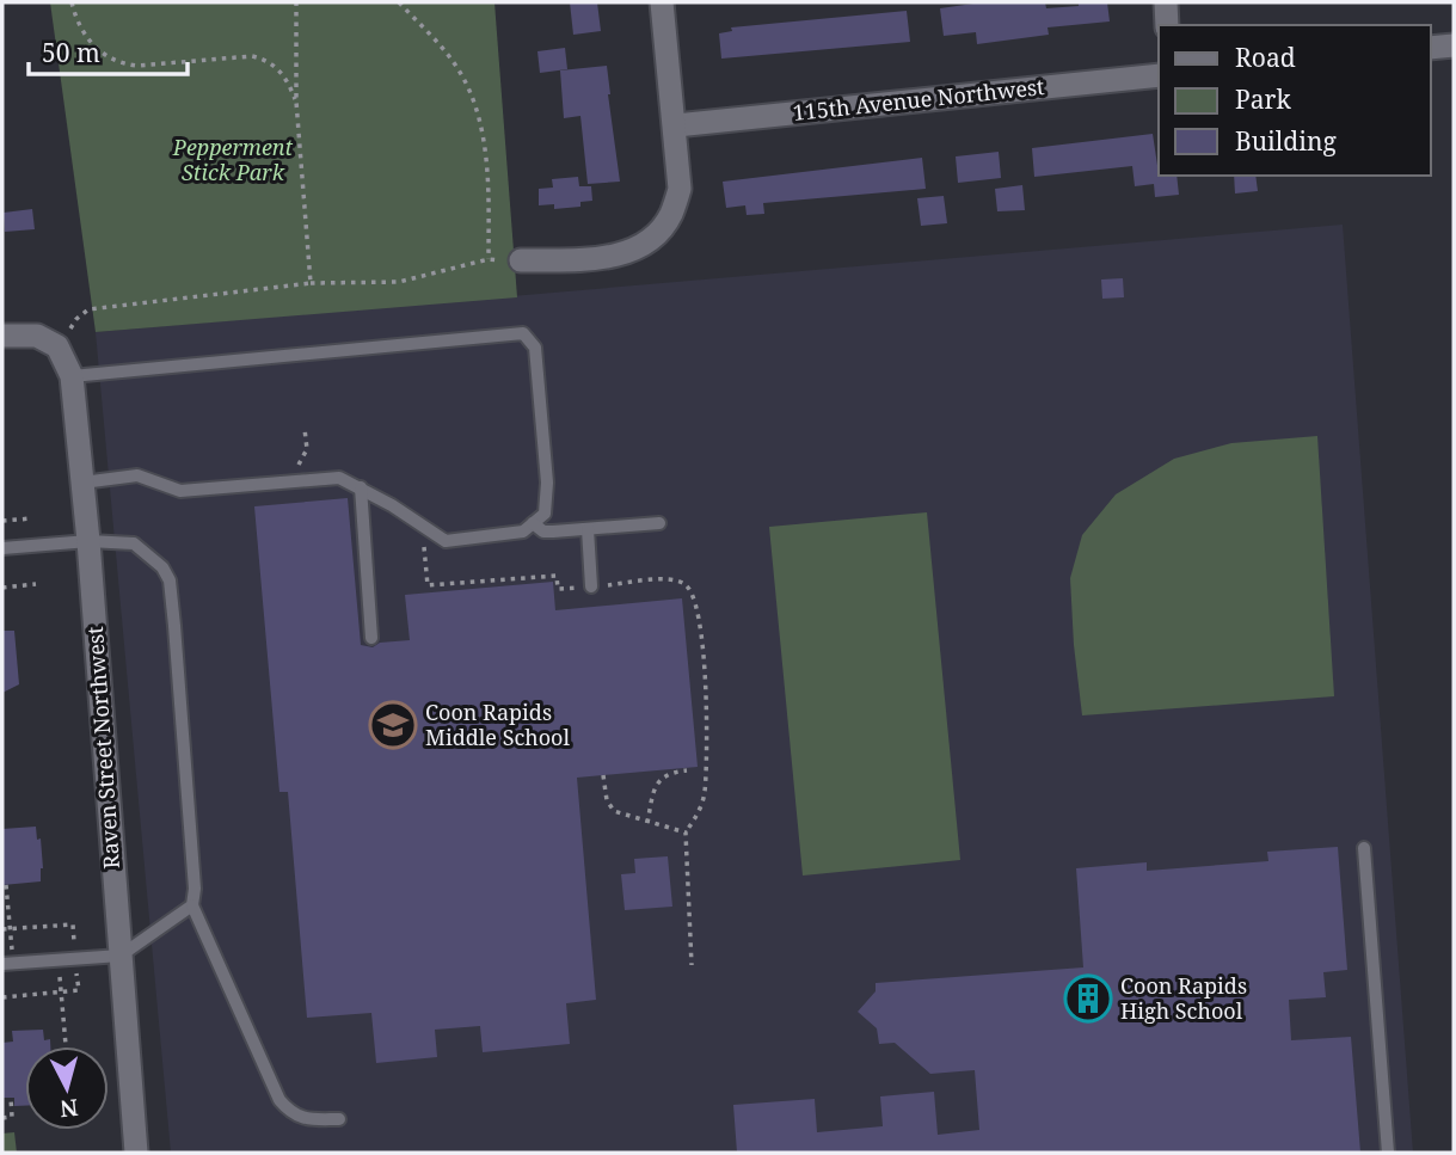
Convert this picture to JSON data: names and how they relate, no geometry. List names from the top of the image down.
{
  "streets": {
    "street": ["115th Avenue Northwest", "Raven Street Northwest"]
  },
  "parks": ["Pepperment Stick Park"],
  "places": {
    "school or university": ["Coon Rapids Middle School"],
    "building": ["Coon Rapids High School"]
  },
  "legend": ["Road", "Park", "Building"],
  "scale_bar": "50 m",
  "north": "bottom"
}
